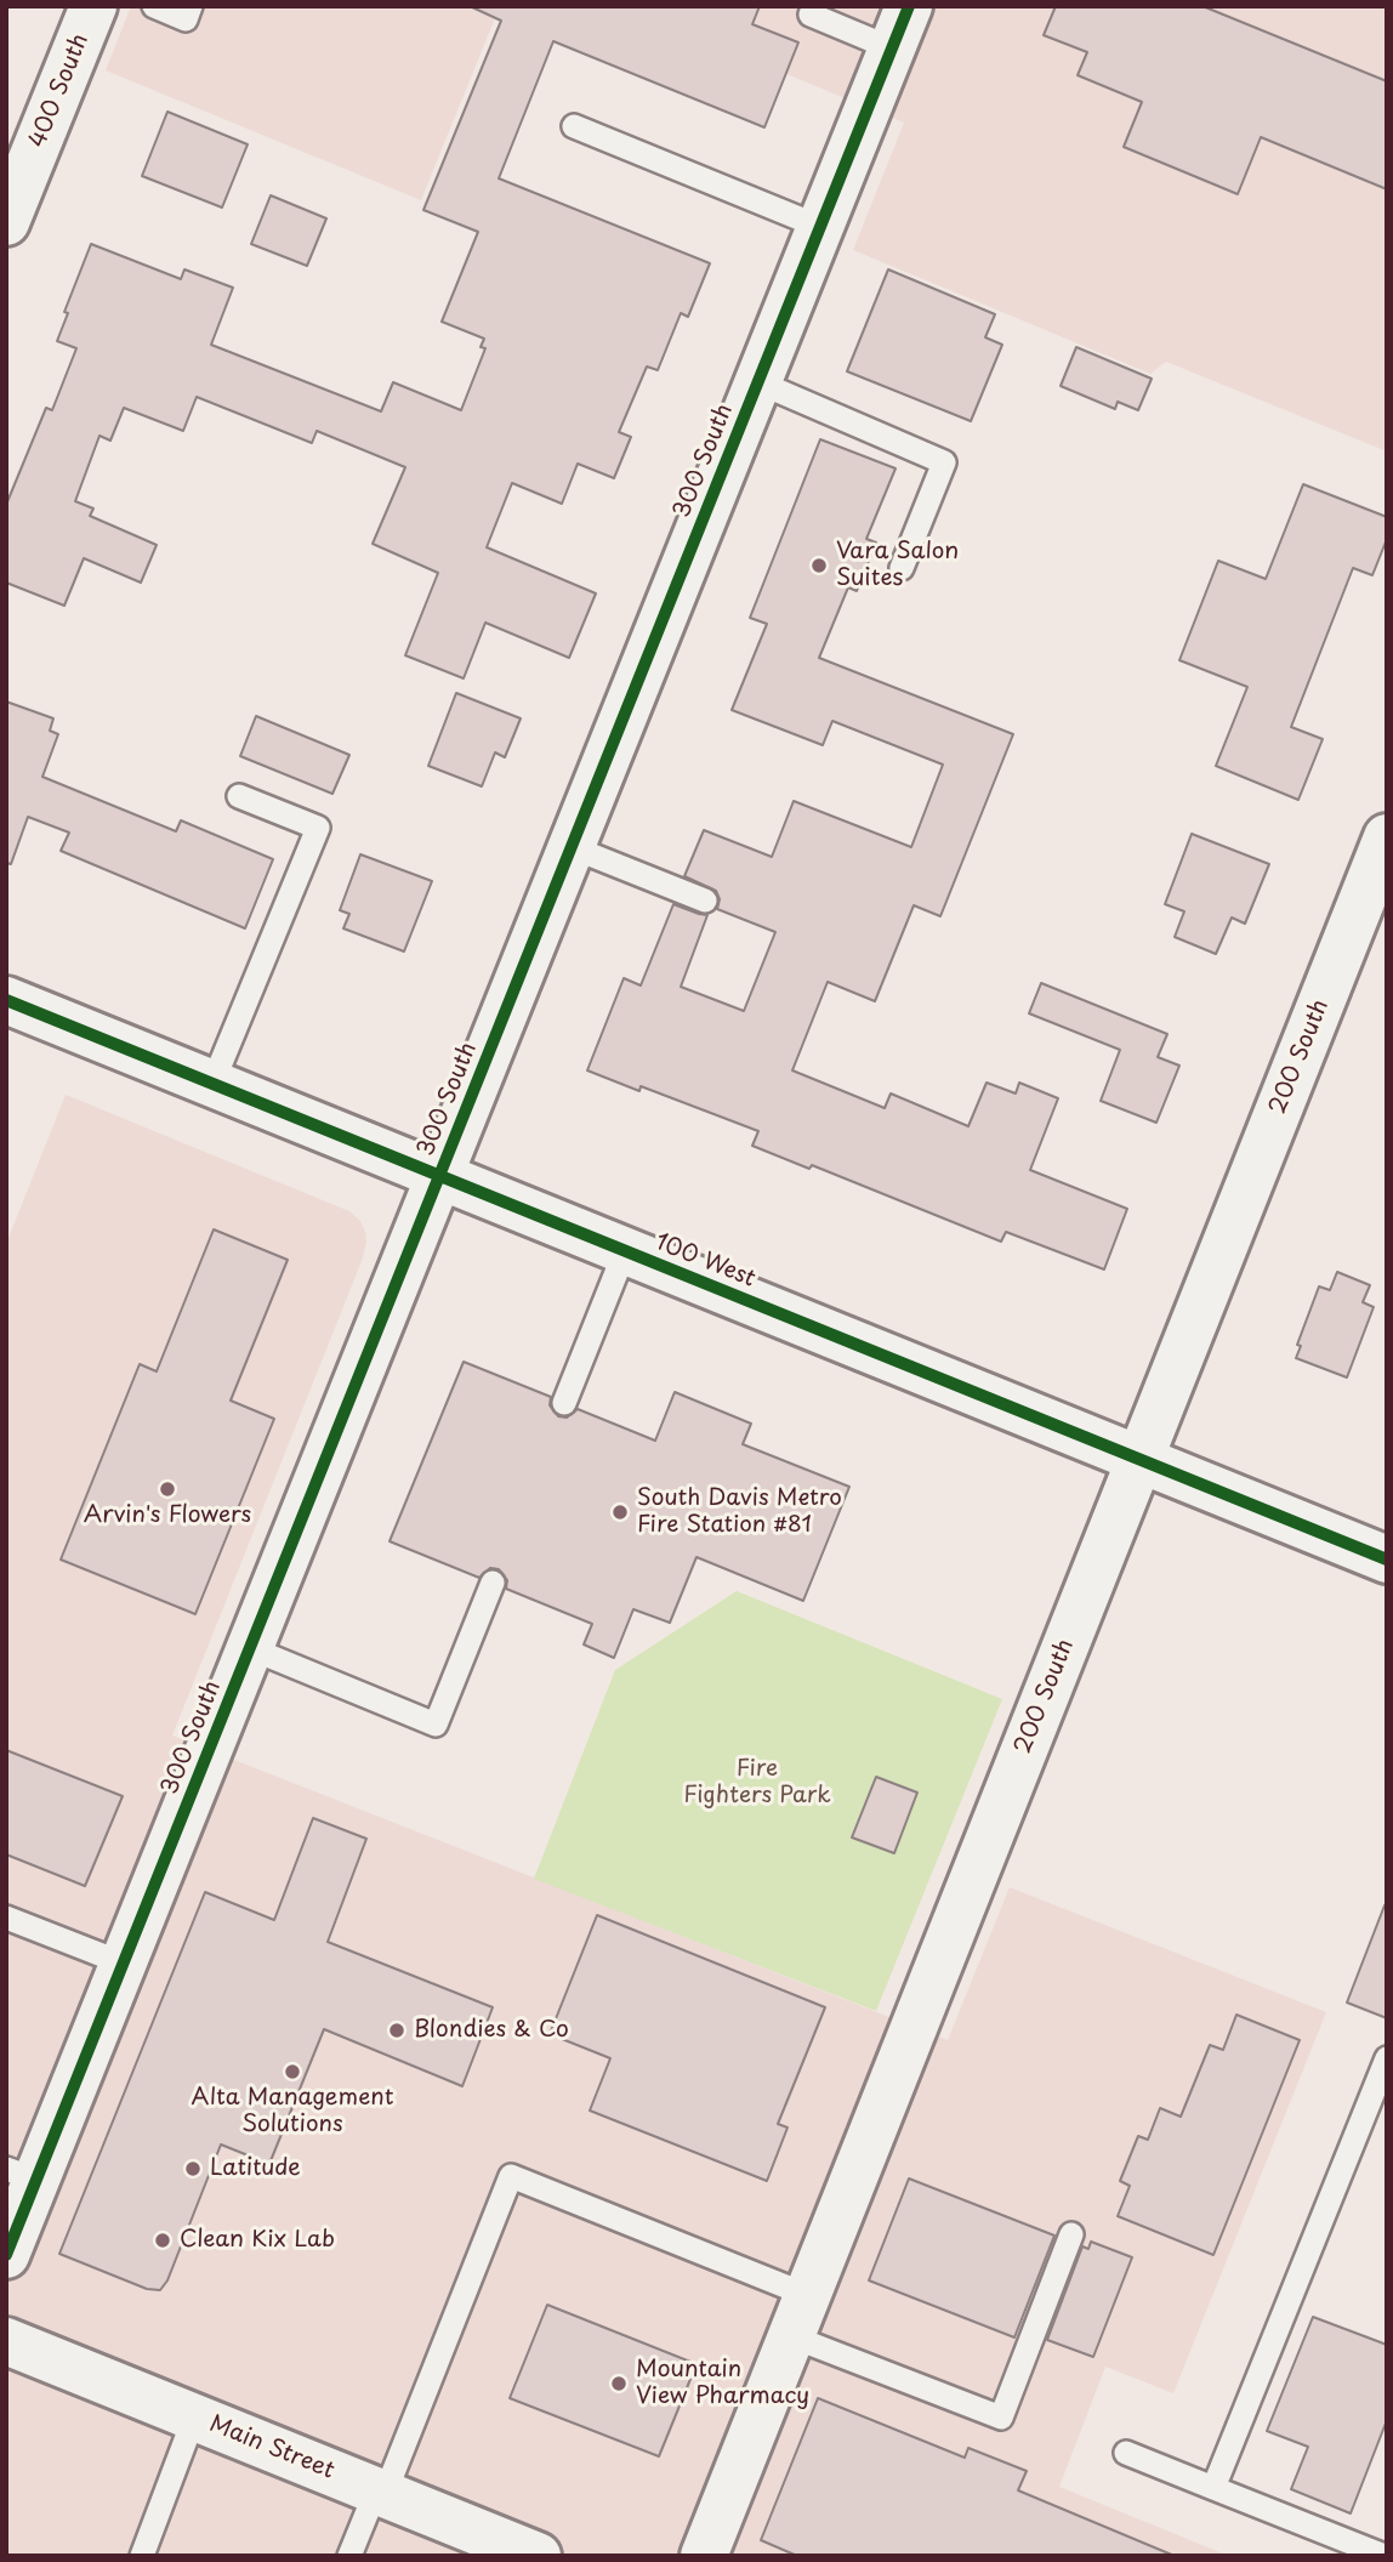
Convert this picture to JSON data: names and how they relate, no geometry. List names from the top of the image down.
{
  "streets": {
    "street": [
      "400 South",
      "300 South",
      "200 South",
      "100 West",
      "Main Street"
    ]
  },
  "crossings": [
    ["300 South", "100 West"],
    ["200 South", "100 West"]
  ],
  "parks": ["Fire Fighters Park"],
  "places": [
    "Vara Salon Suites",
    "Arvin's Flowers",
    "South Davis Metro Fire Station #81",
    "Blondies & Co",
    "Alta Management Solutions",
    "Latitude",
    "Clean Kix Lab",
    "Mountain View Pharmacy"
  ]
}
